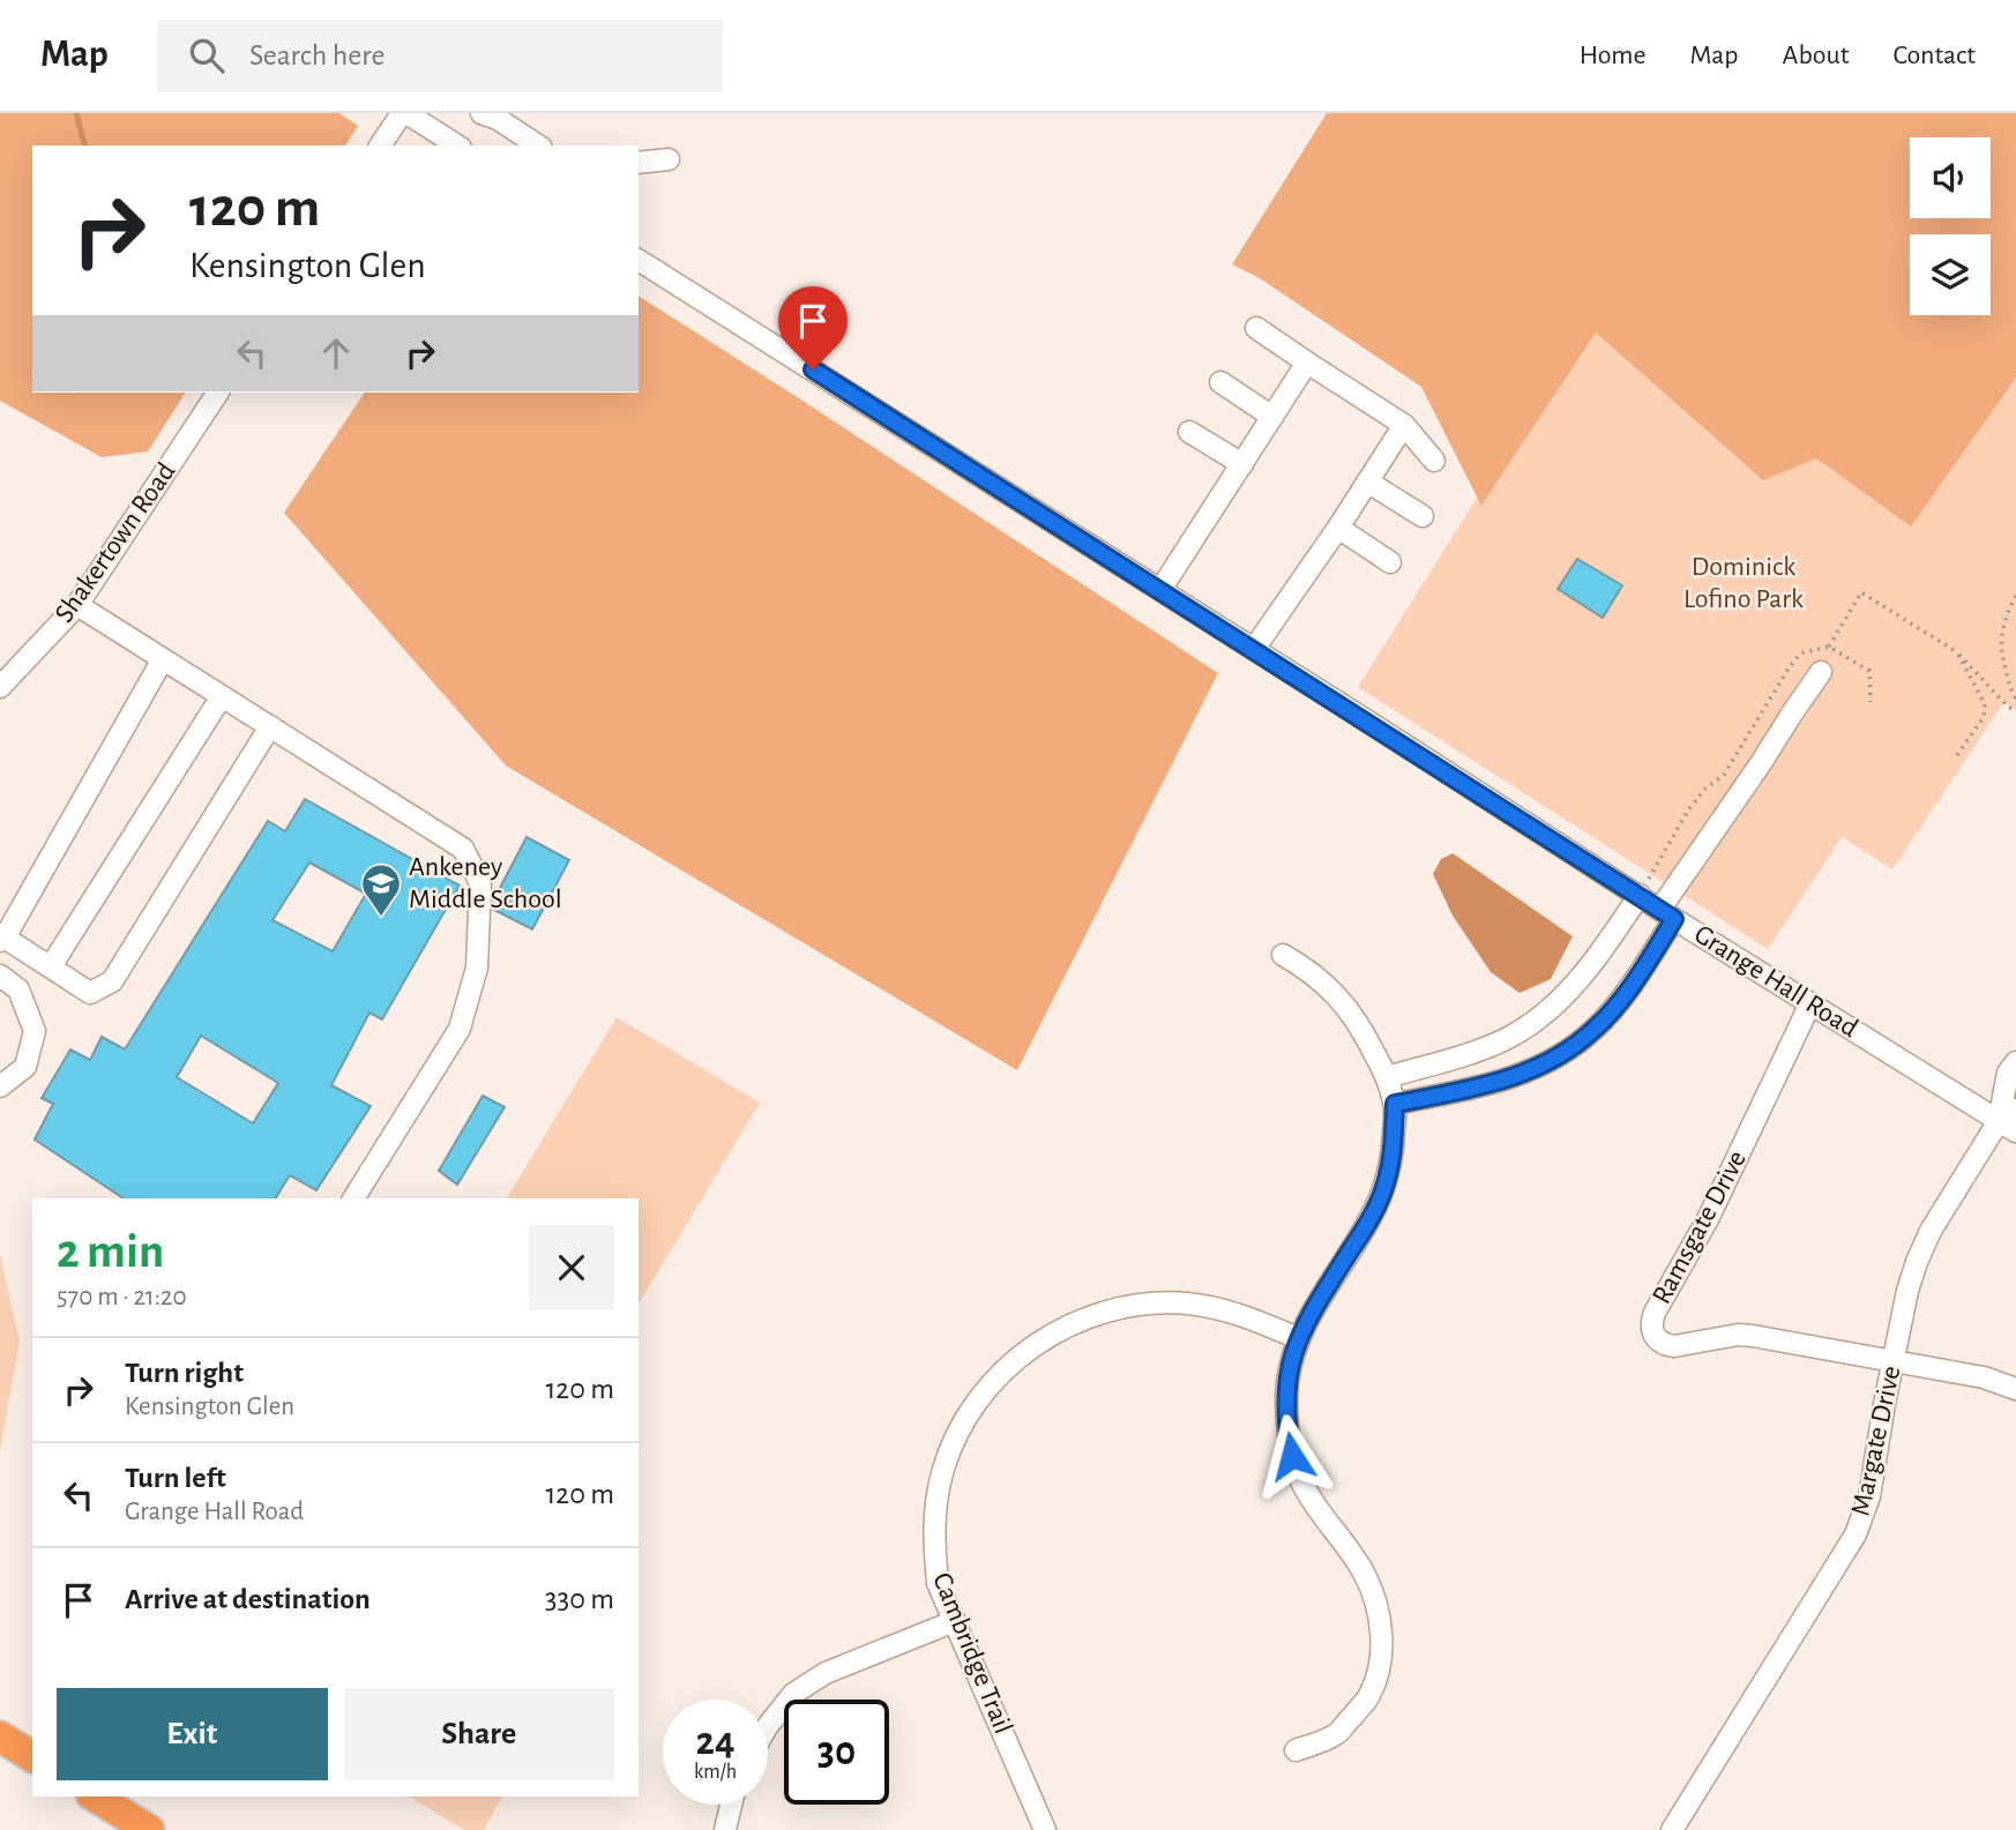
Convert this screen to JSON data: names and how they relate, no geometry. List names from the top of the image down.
{
  "streets": {
    "street": [
      "Shakertown Road",
      "Grange Hall Road",
      "Ramsgate Drive",
      "Margate Drive",
      "Cambridge Trail"
    ]
  },
  "crossings": [
    ["Grange Hall Road", "Ramsgate Drive"],
    ["Grange Hall Road", "Margate Drive"],
    ["Ramsgate Drive", "Margate Drive"]
  ],
  "parks": ["Dominick Lofino Park"],
  "places": {
    "school or university": ["Ankeney Middle School"]
  },
  "page": {
    "header": "Map",
    "search": "Search here",
    "nav": [
      "Home",
      "Map",
      "About",
      "Contact"
    ],
    "turn": ["120 m", "Kensington Glen"],
    "heading": ["2 min", "570 m · 21:20"],
    "list": [
      {
        "name": "Turn right",
        "note": "Kensington Glen",
        "value": "120 m"
      },
      {
        "name": "Turn left",
        "note": "Grange Hall Road",
        "value": "120 m"
      },
      {
        "name": "Arrive at destination",
        "value": "330 m"
      }
    ],
    "buttons": ["Exit", "Share"],
    "speed": "24 km/h",
    "limit": "30"
  }
}
